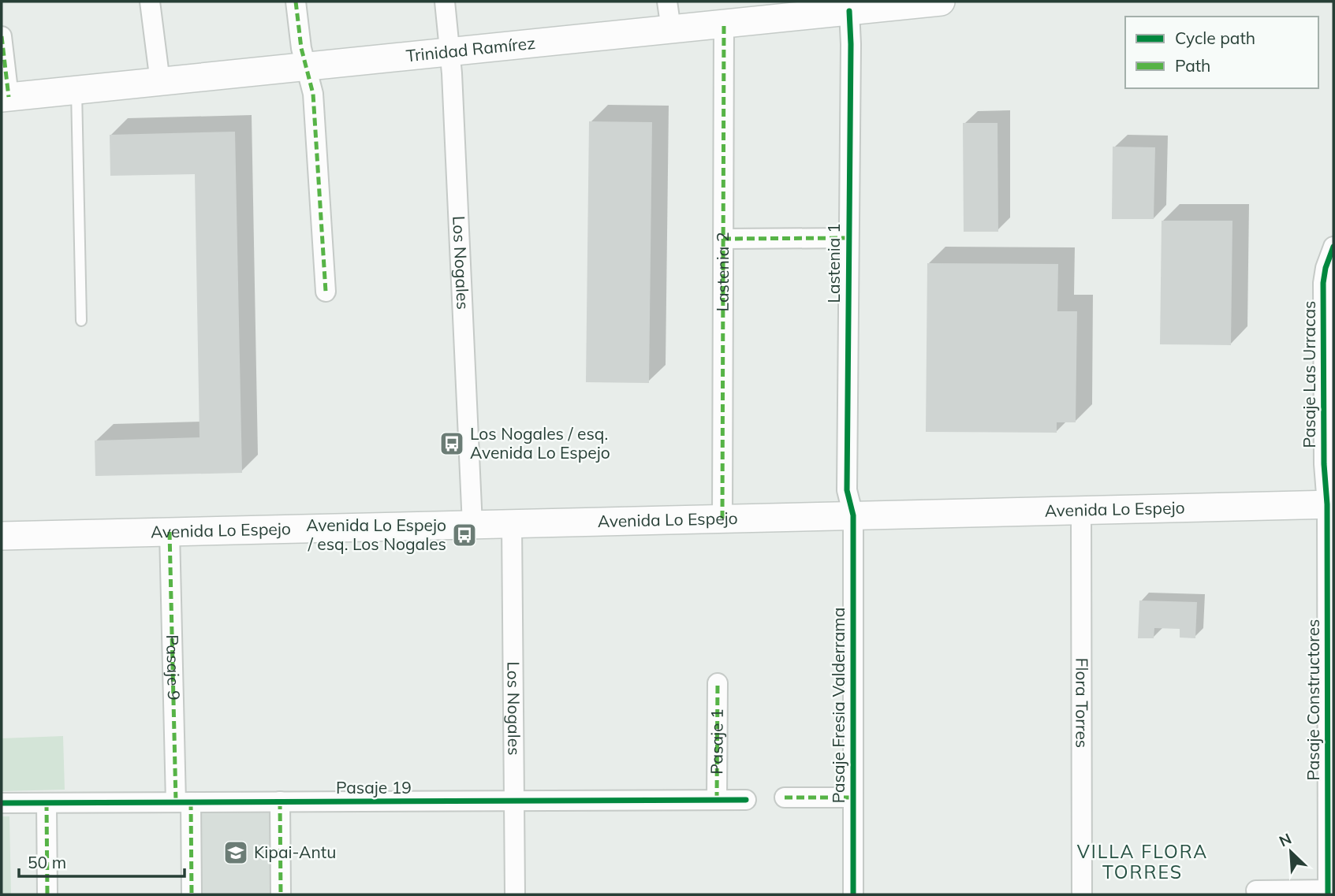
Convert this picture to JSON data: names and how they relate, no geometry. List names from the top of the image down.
{
  "streets": {
    "main road": ["Trinidad Ramírez", "Avenida Lo Espejo"],
    "street": [
      "Los Nogales",
      "Lastenia 1",
      "Lastenia 2",
      "Pasaje Las Urracas",
      "Pasaje 9",
      "Pasaje Constructores",
      "Flora Torres",
      "Pasaje Fresia Valderrama",
      "Pasaje 1",
      "Pasaje 19"
    ]
  },
  "crossings": [
    ["Trinidad Ramírez", "Los Nogales"],
    ["Trinidad Ramírez", "Lastenia 1"],
    ["Trinidad Ramírez", "Lastenia 2"],
    ["Los Nogales", "Avenida Lo Espejo"],
    ["Los Nogales", "Pasaje 19"],
    ["Lastenia 1", "Avenida Lo Espejo"],
    ["Lastenia 1", "Pasaje Fresia Valderrama"],
    ["Lastenia 2", "Avenida Lo Espejo"],
    ["Pasaje Las Urracas", "Avenida Lo Espejo"],
    ["Pasaje Las Urracas", "Pasaje Constructores"],
    ["Avenida Lo Espejo", "Pasaje 9"],
    ["Avenida Lo Espejo", "Pasaje Constructores"],
    ["Avenida Lo Espejo", "Flora Torres"],
    ["Avenida Lo Espejo", "Pasaje Fresia Valderrama"],
    ["Pasaje 9", "Pasaje 19"],
    ["Pasaje 1", "Pasaje 19"]
  ],
  "districts": ["VILLA FLORA TORRES"],
  "places": {
    "bus stop": ["Los Nogales / esq. Avenida Lo Espejo", "Avenida Lo Espejo / esq. Los Nogales"],
    "school or university": ["Kipai-Antu"]
  },
  "legend": ["Cycle path", "Path"],
  "scale_bar": "50 m",
  "north": "top left"
}
